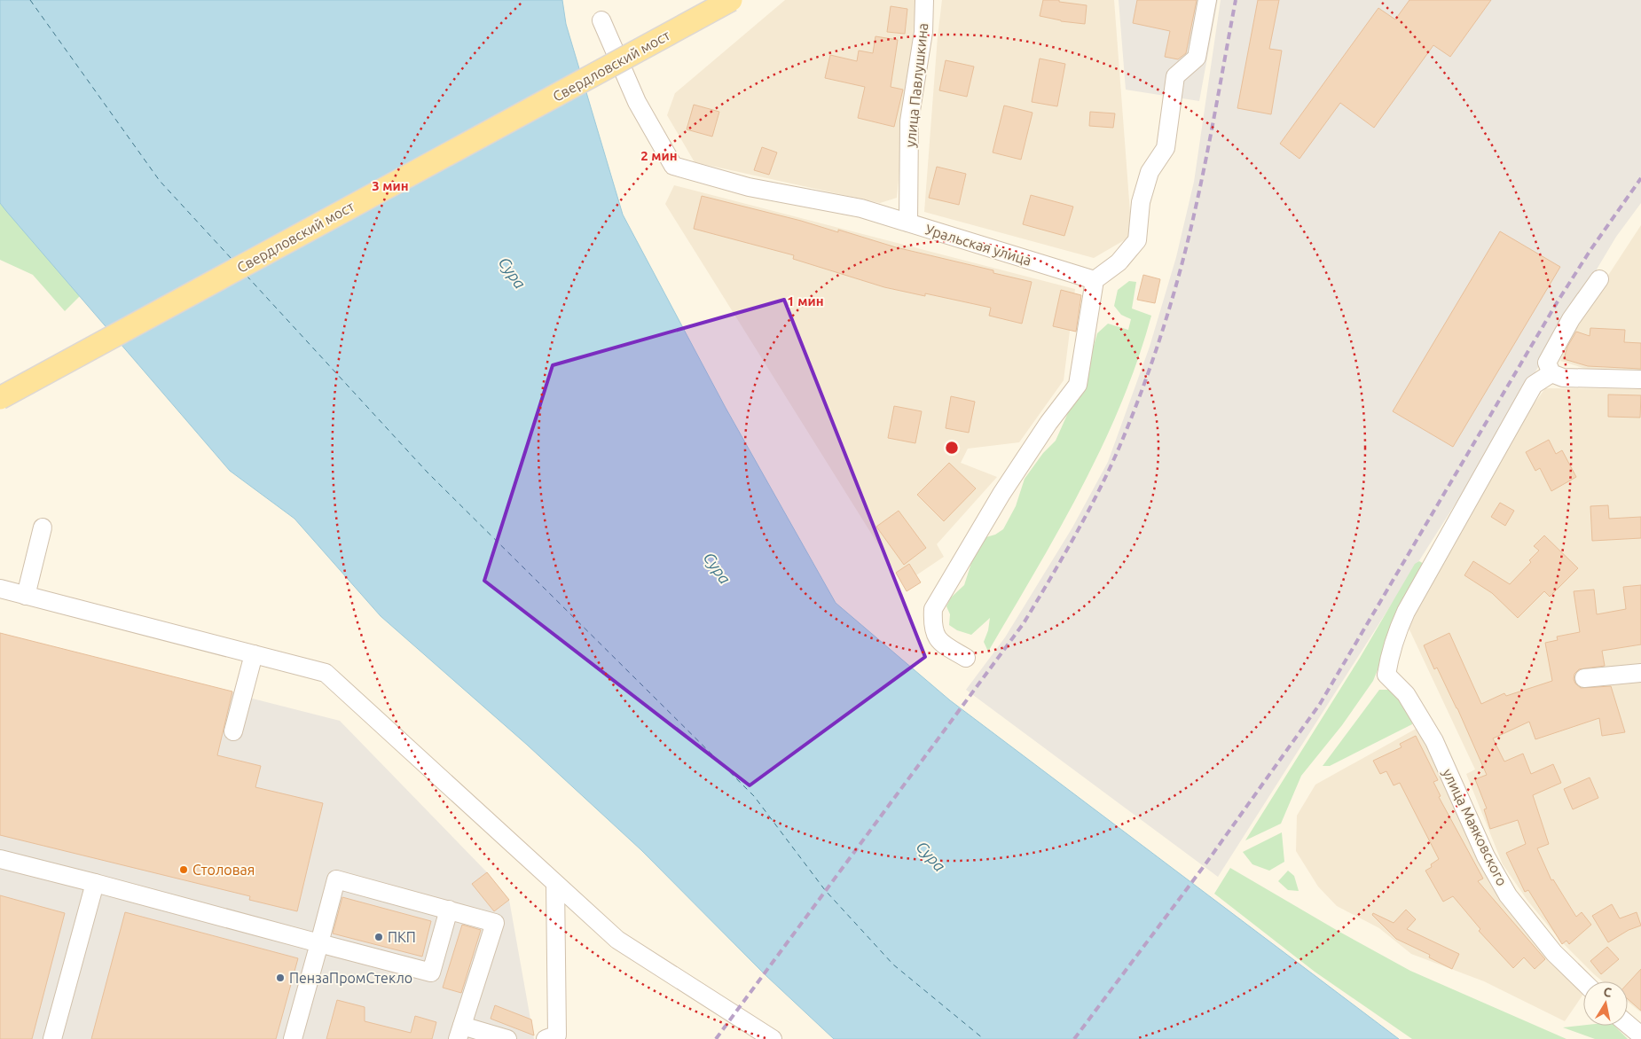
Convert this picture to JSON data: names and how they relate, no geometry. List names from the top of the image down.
{
  "streets": {
    "main road": ["Свердловский мост"],
    "street": ["улица Павлушкина", "Уральская улица", "улица Маяковского"]
  },
  "crossings": [
    ["улица Павлушкина", "Уральская улица"]
  ],
  "water": ["Сура"],
  "places": ["Столовая", "ПКП", "ПензаПромСтекло"],
  "north": "top",
  "rings": ["2 мин", "3 мин", "1 мин"]
}
